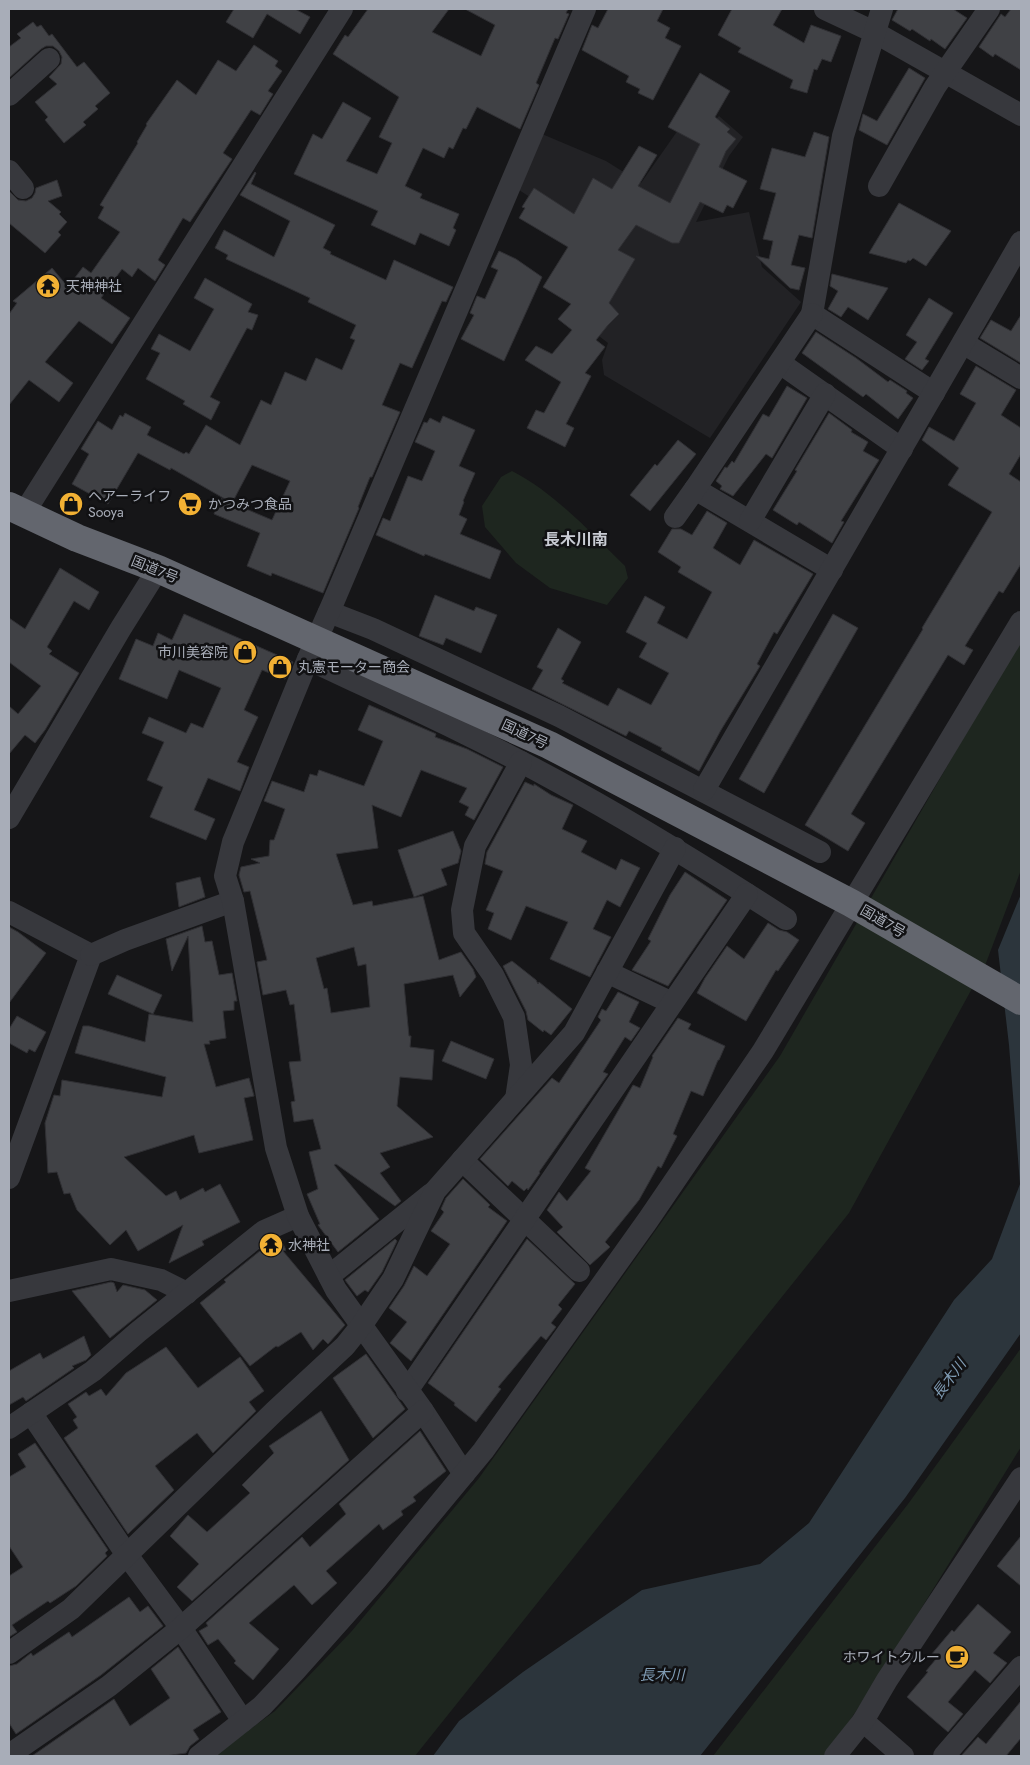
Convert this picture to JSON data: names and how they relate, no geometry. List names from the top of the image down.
{
  "streets": {
    "highway": ["国道7号"]
  },
  "districts": ["長木川南"],
  "water": ["長木川"],
  "places": {
    "temple": ["天神神社", "水神社"],
    "shop": ["ヘアーライフ Sooya", "市川美容院", "丸憲モーター商会"],
    "supermarket": ["かつみつ食品"],
    "cafe": ["ホワイトクルー"]
  }
}
